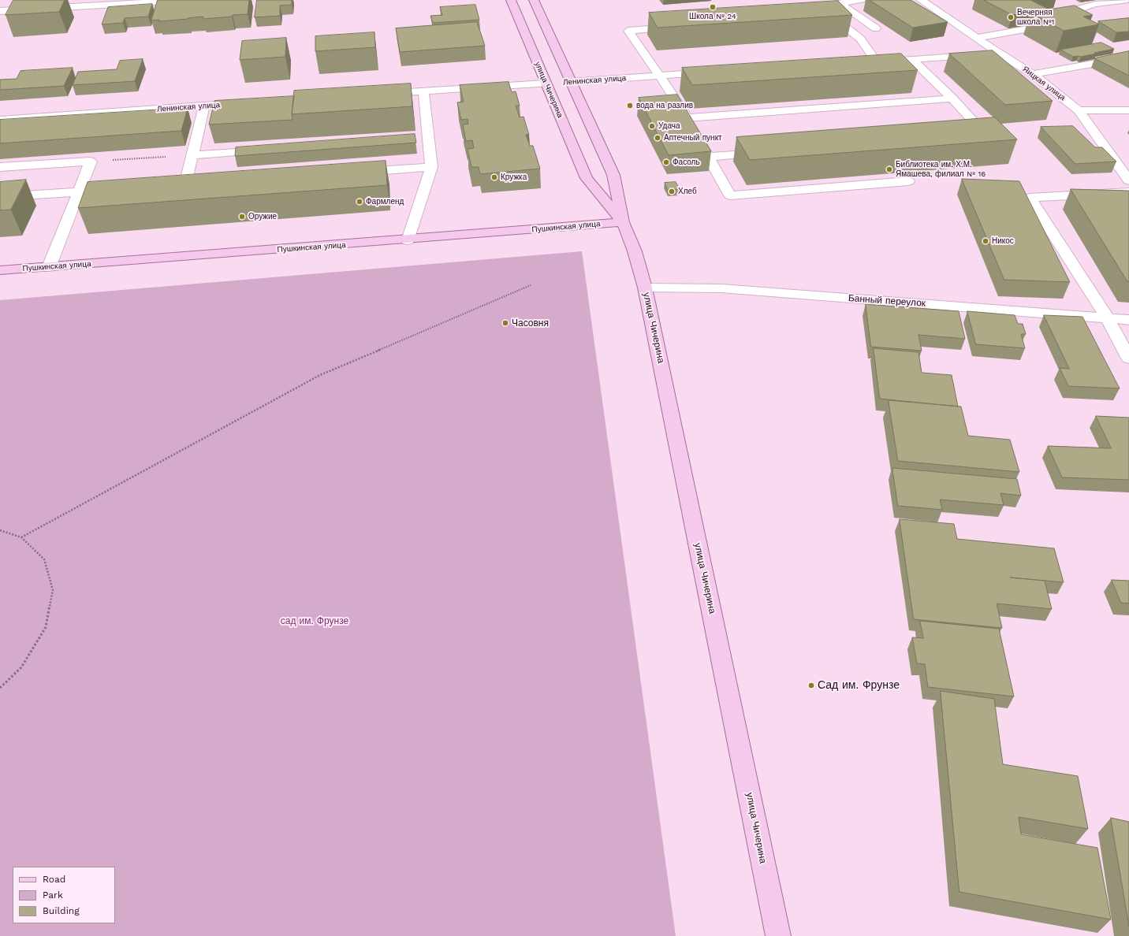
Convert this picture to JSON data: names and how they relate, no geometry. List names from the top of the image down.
{
  "streets": {
    "main road": ["Ленинская улица", "улица Чичерина", "Пушкинская улица"],
    "street": ["Яицкая улица", "Банный переулок"]
  },
  "crossings": [
    ["Ленинская улица", "улица Чичерина"],
    ["улица Чичерина", "Пушкинская улица"],
    ["улица Чичерина", "Банный переулок"]
  ],
  "parks": ["сад им. Фрунзе"],
  "places": [
    "Школа № 24",
    "Вечерняя школа №1",
    "вода на разлив",
    "Удача",
    "Аптечный пункт",
    "Фасоль",
    "Библиотека им. Х.М. Ямашева, филиал № 16",
    "Кружка",
    "Хлеб",
    "Фармленд",
    "Оружие",
    "Никос",
    "Часовня",
    "Сад им. Фрунзе"
  ],
  "legend": ["Road", "Park", "Building"]
}
